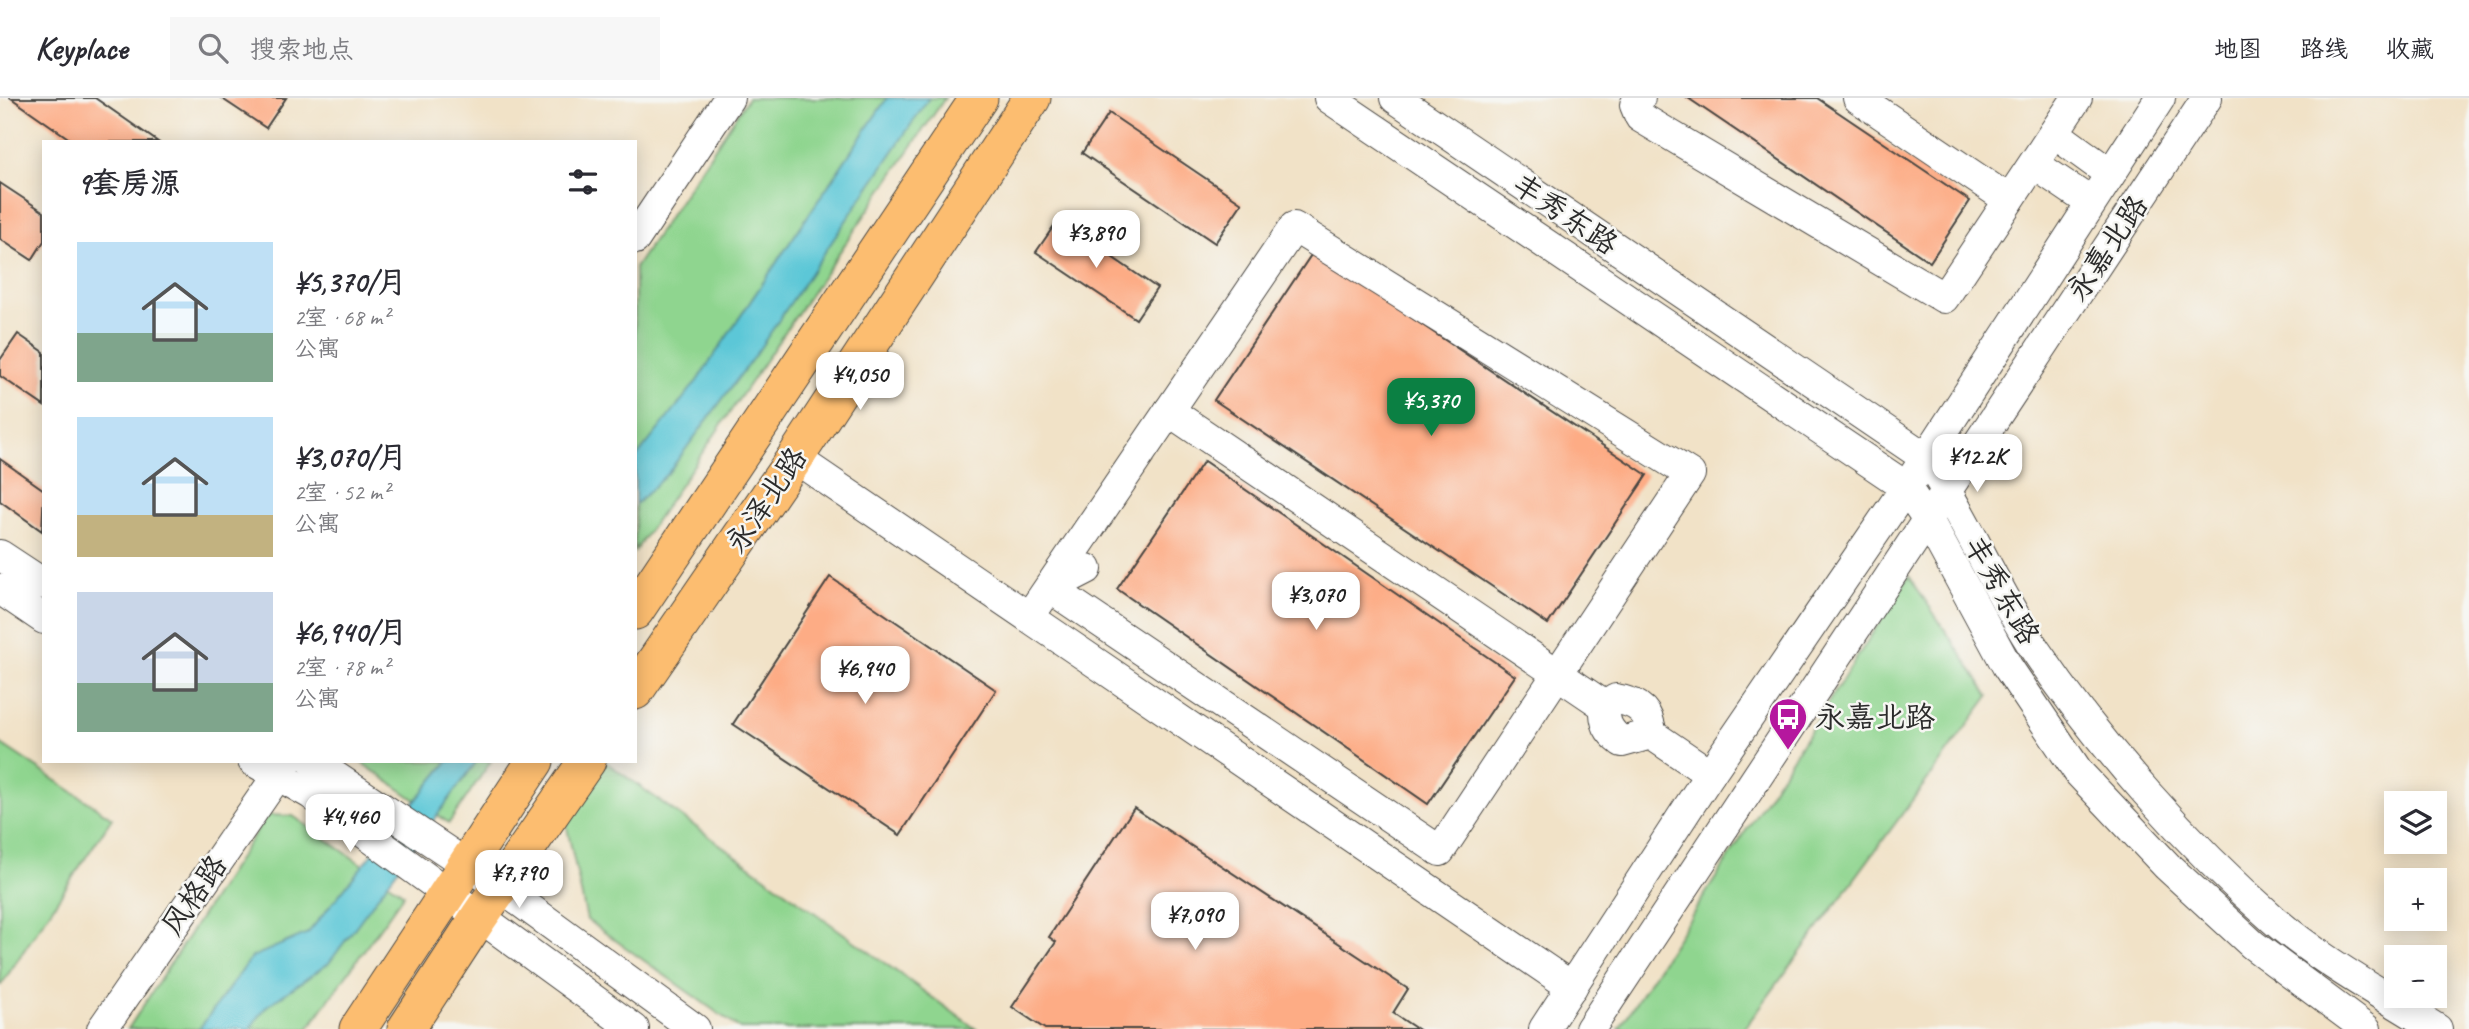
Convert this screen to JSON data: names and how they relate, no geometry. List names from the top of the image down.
{
  "streets": {
    "main road": ["永泽北路"],
    "street": ["丰秀东路", "永嘉北路", "风格路"]
  },
  "crossings": [
    ["丰秀东路", "永嘉北路"]
  ],
  "places": {
    "bus stop": ["永嘉北路"]
  },
  "page": {
    "header": "Keyplace",
    "search": "搜索地点",
    "nav": ["地图", "路线", "收藏"],
    "heading": "9套房源",
    "price": [
      "¥3,890",
      "¥4,050",
      "¥5,370",
      "¥12.2K",
      "¥3,070",
      "¥6,940",
      "¥4,460",
      "¥7,790",
      "¥7,090"
    ],
    "list": [
      {
        "name": "¥5,370/月",
        "note": "2室 · 68 m² · 公寓"
      },
      {
        "name": "¥3,070/月",
        "note": "2室 · 52 m² · 公寓"
      },
      {
        "name": "¥6,940/月",
        "note": "2室 · 78 m² · 公寓"
      }
    ],
    "map_buttons": ["+", "−"]
  }
}
